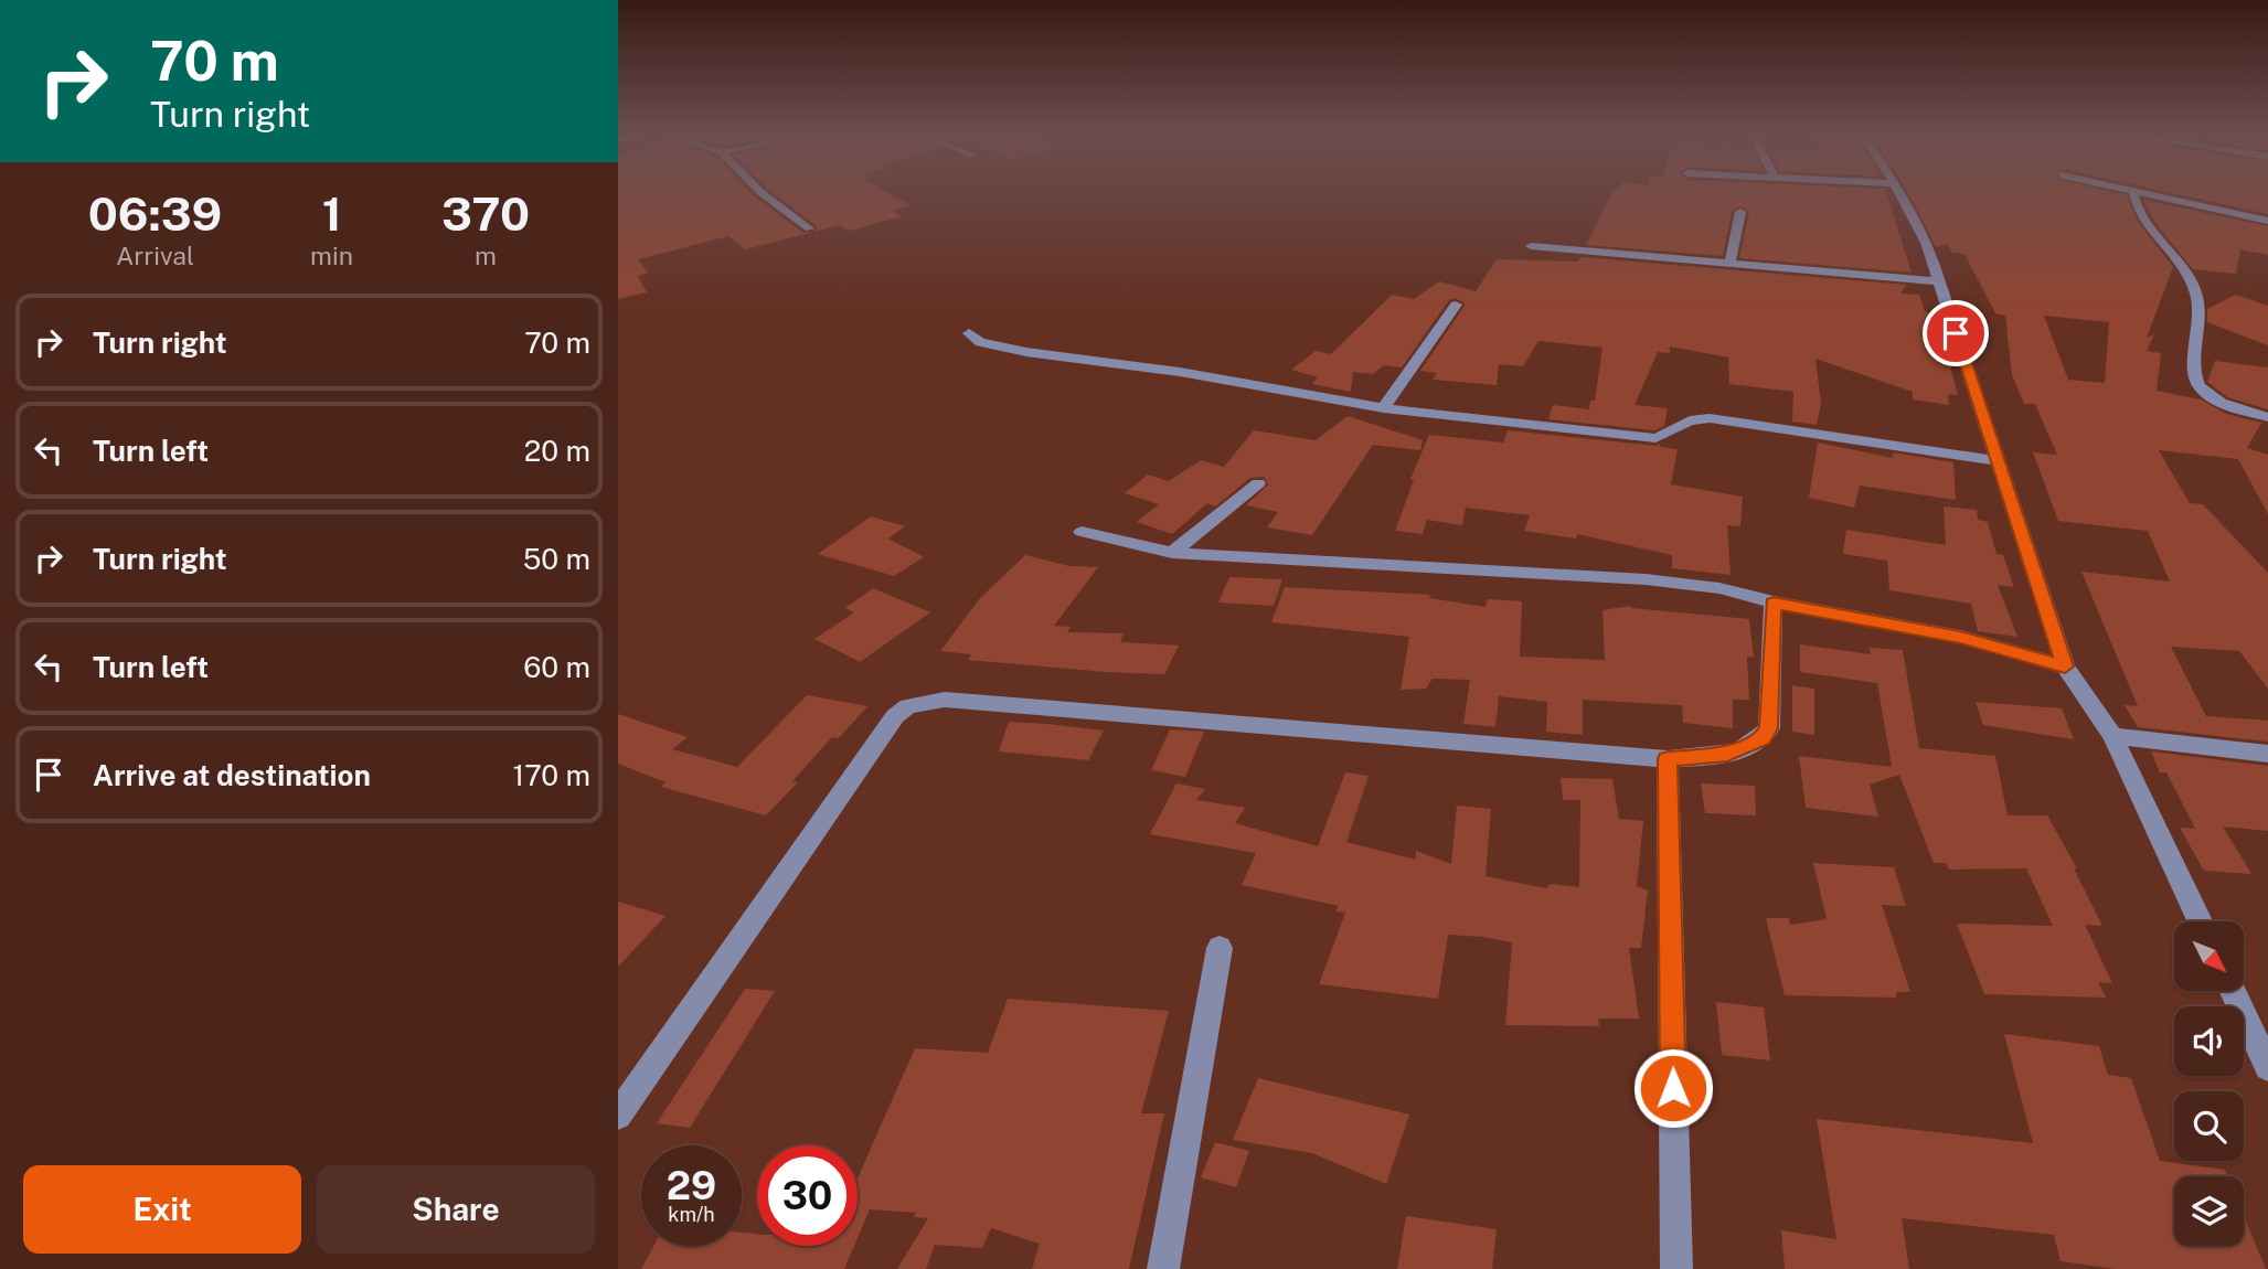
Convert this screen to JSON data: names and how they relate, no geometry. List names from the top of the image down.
{
  "north": "bottom right",
  "page": {
    "turn": ["70 m", "Turn right"],
    "eta": [
      "06:39",
      "Arrival",
      "1",
      "min",
      "370",
      "m"
    ],
    "list": [
      {
        "name": "Turn right",
        "value": "70 m"
      },
      {
        "name": "Turn left",
        "value": "20 m"
      },
      {
        "name": "Turn right",
        "value": "50 m"
      },
      {
        "name": "Turn left",
        "value": "60 m"
      },
      {
        "name": "Arrive at destination",
        "value": "170 m"
      }
    ],
    "speed": "29 km/h",
    "limit": "30",
    "buttons": ["Exit", "Share"]
  }
}
